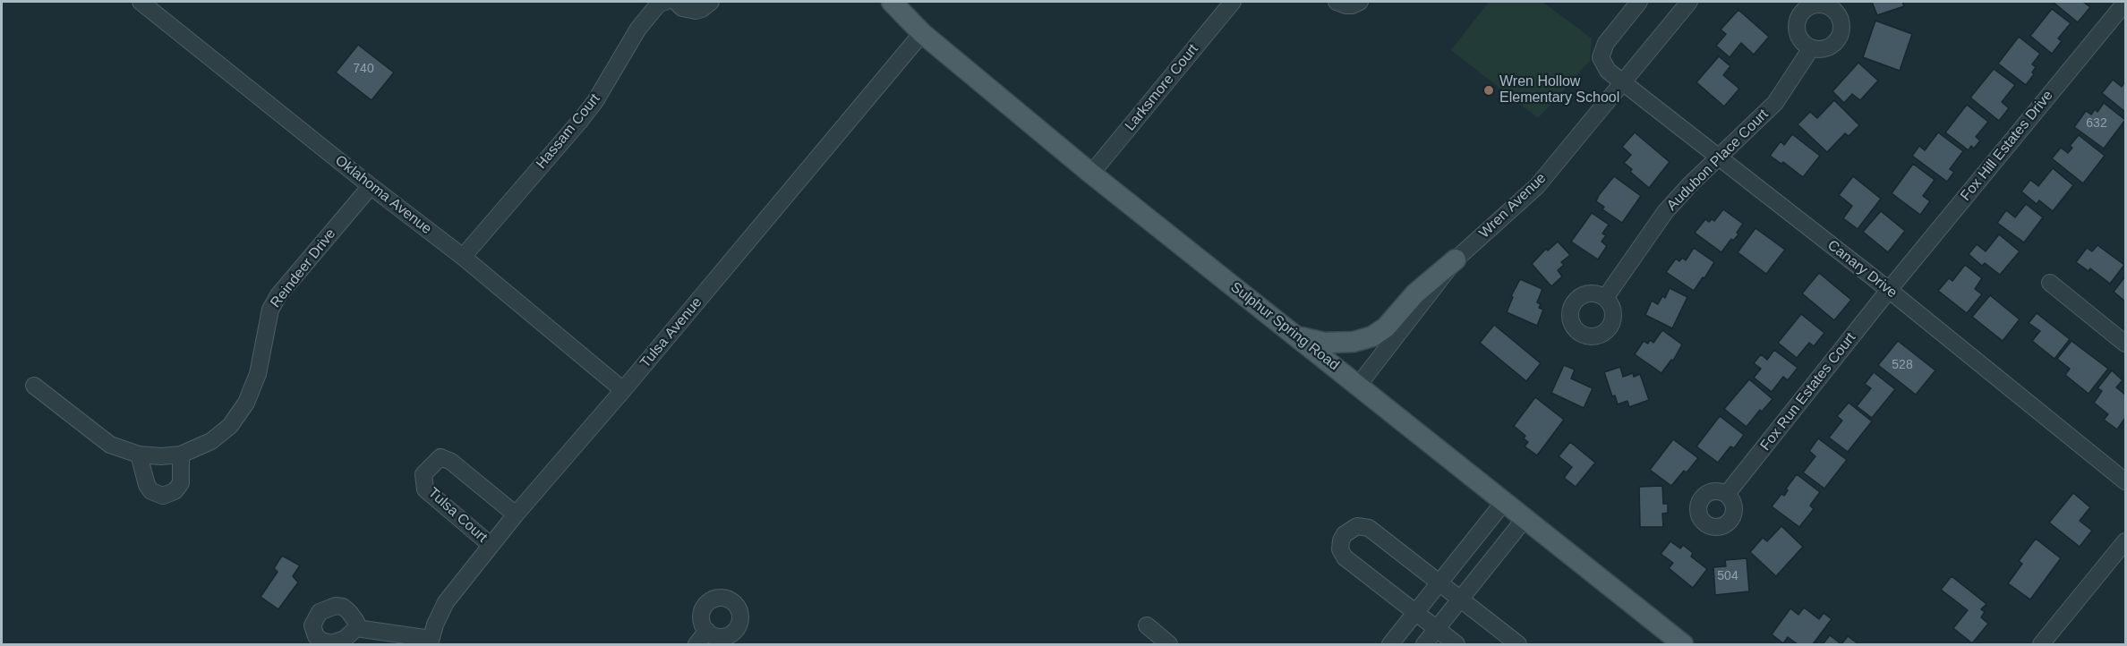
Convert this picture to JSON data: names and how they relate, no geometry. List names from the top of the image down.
{
  "streets": {
    "main road": ["Sulphur Spring Road"],
    "street": [
      "Larksmore Court",
      "Hassam Court",
      "Fox Hill Estates Drive",
      "Audubon Place Court",
      "Oklahoma Avenue",
      "Wren Avenue",
      "Reindeer Drive",
      "Canary Drive",
      "Tulsa Avenue",
      "Fox Run Estates Court",
      "Tulsa Court"
    ]
  },
  "crossings": [
    ["Larksmore Court", "Sulphur Spring Road"],
    ["Hassam Court", "Oklahoma Avenue"],
    ["Fox Hill Estates Drive", "Canary Drive"],
    ["Fox Hill Estates Drive", "Fox Run Estates Court"],
    ["Audubon Place Court", "Canary Drive"],
    ["Oklahoma Avenue", "Reindeer Drive"],
    ["Oklahoma Avenue", "Tulsa Avenue"],
    ["Wren Avenue", "Canary Drive"],
    ["Wren Avenue", "Sulphur Spring Road"],
    ["Canary Drive", "Fox Run Estates Court"],
    ["Sulphur Spring Road", "Tulsa Avenue"],
    ["Tulsa Avenue", "Tulsa Court"]
  ],
  "places": ["Wren Hollow Elementary School"],
  "house_numbers": [
    "740",
    "632",
    "528",
    "504"
  ]
}
